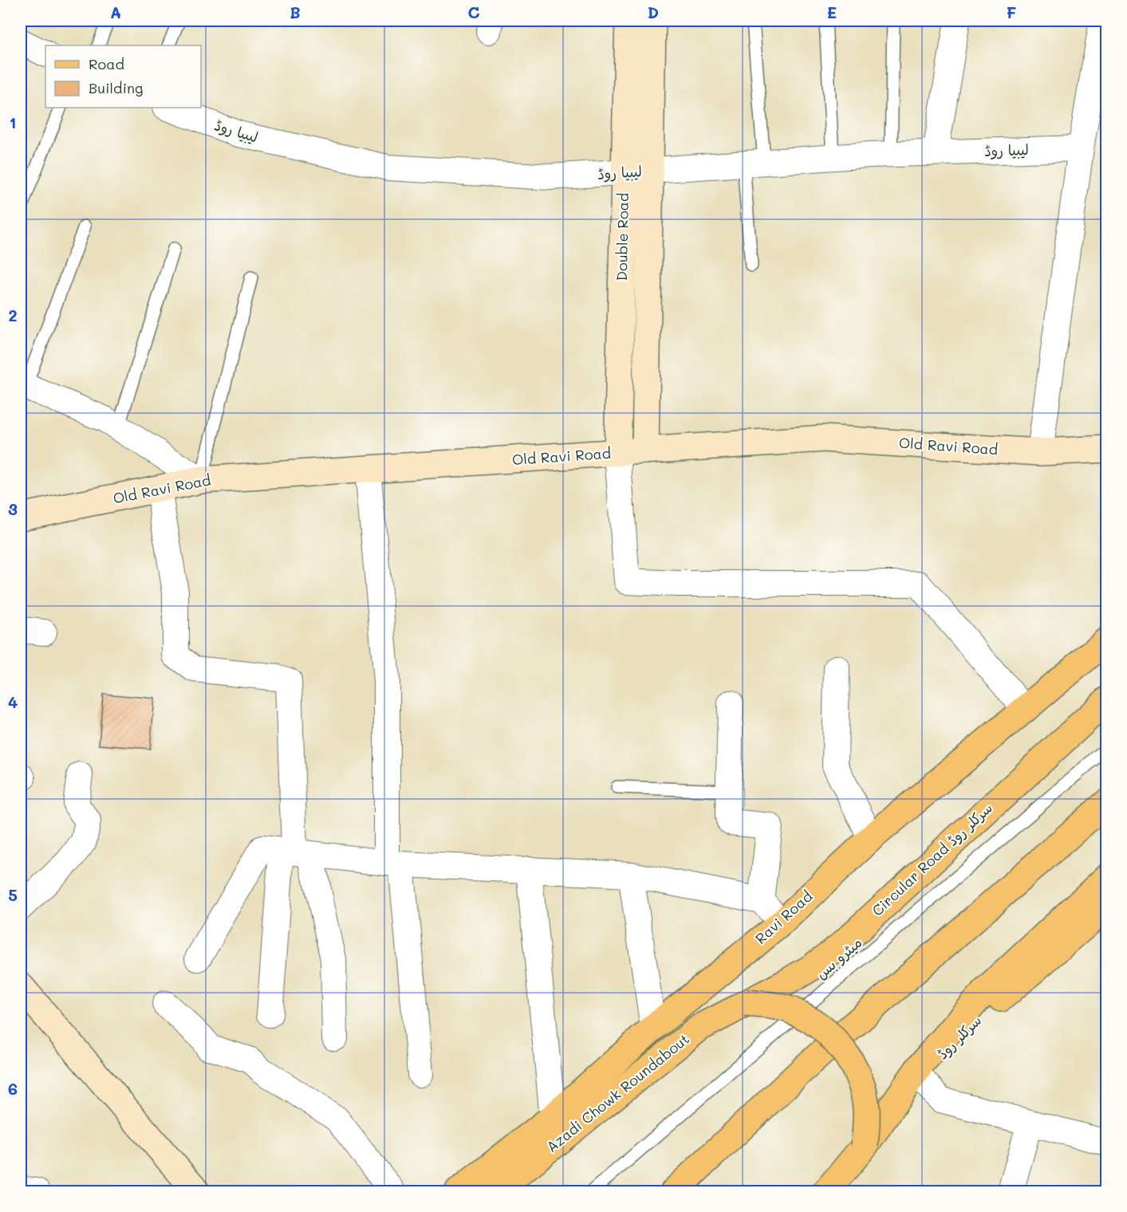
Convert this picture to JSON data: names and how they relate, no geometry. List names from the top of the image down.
{
  "streets": {
    "main road": [
      "Circular Road سرکلر روڈ",
      "Ravi Road",
      "سرکلر روڈ",
      "Azadi Chowk Roundabout"
    ],
    "street": ["لیبیا روڈ", "Double Road", "Old Ravi Road"],
    "lane": ["میٹرو بس"]
  },
  "crossings": [
    ["لیبیا روڈ", "Double Road"],
    ["Double Road", "Old Ravi Road"],
    ["Circular Road سرکلر روڈ", "Azadi Chowk Roundabout"]
  ],
  "legend": ["Road", "Building"],
  "grid": {
    "columns": [
      "A",
      "B",
      "C",
      "D",
      "E",
      "F"
    ],
    "rows": [
      "1",
      "2",
      "3",
      "4",
      "5",
      "6"
    ]
  }
}
